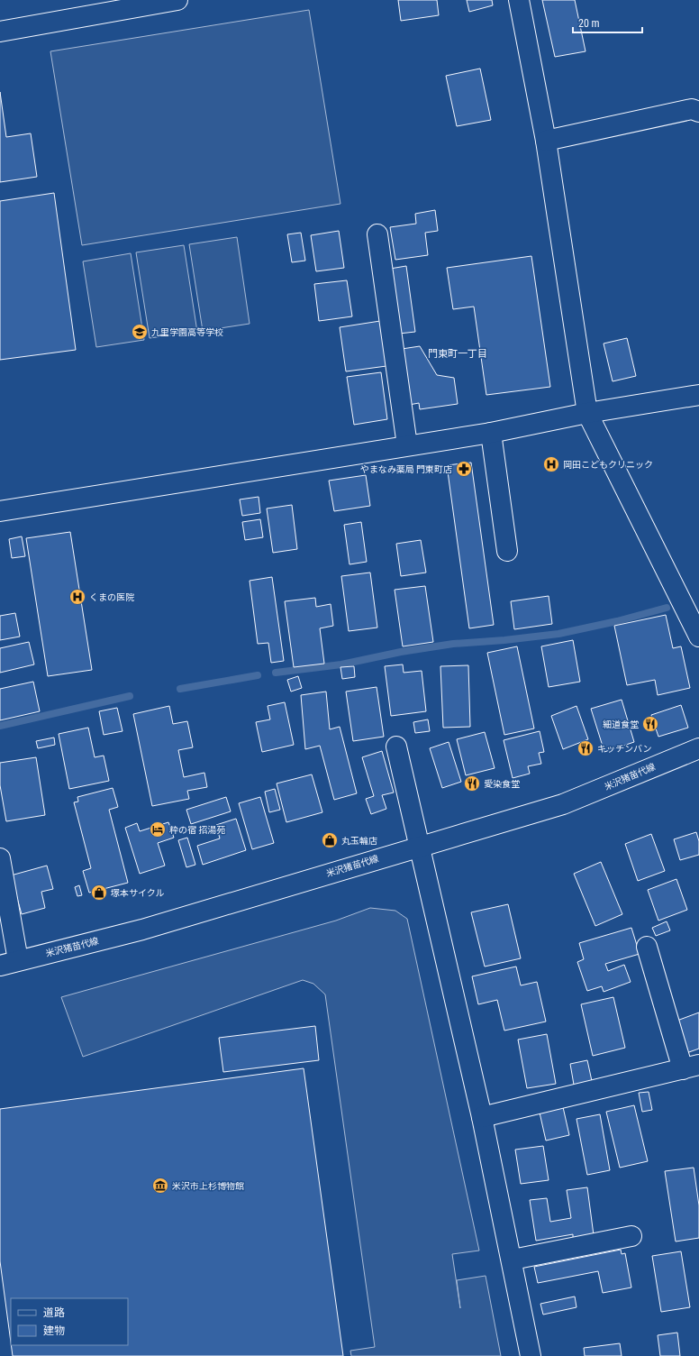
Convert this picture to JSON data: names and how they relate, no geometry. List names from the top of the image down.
{
  "streets": {
    "street": ["米沢猪苗代線"]
  },
  "districts": ["門東町一丁目"],
  "places": {
    "school or university": ["九里学園高等学校"],
    "hospital": ["岡田こどもクリニック", "くまの医院"],
    "pharmacy": ["やまなみ薬局 門東町店"],
    "restaurant": ["細道食堂", "キッチンバン", "愛染食堂"],
    "hotel": ["粋の宿 招湯苑"],
    "shop": ["丸玉輪店", "塚本サイクル"],
    "museum": ["米沢市上杉博物館"]
  },
  "legend": ["道路", "建物"],
  "scale_bar": "20 m"
}
